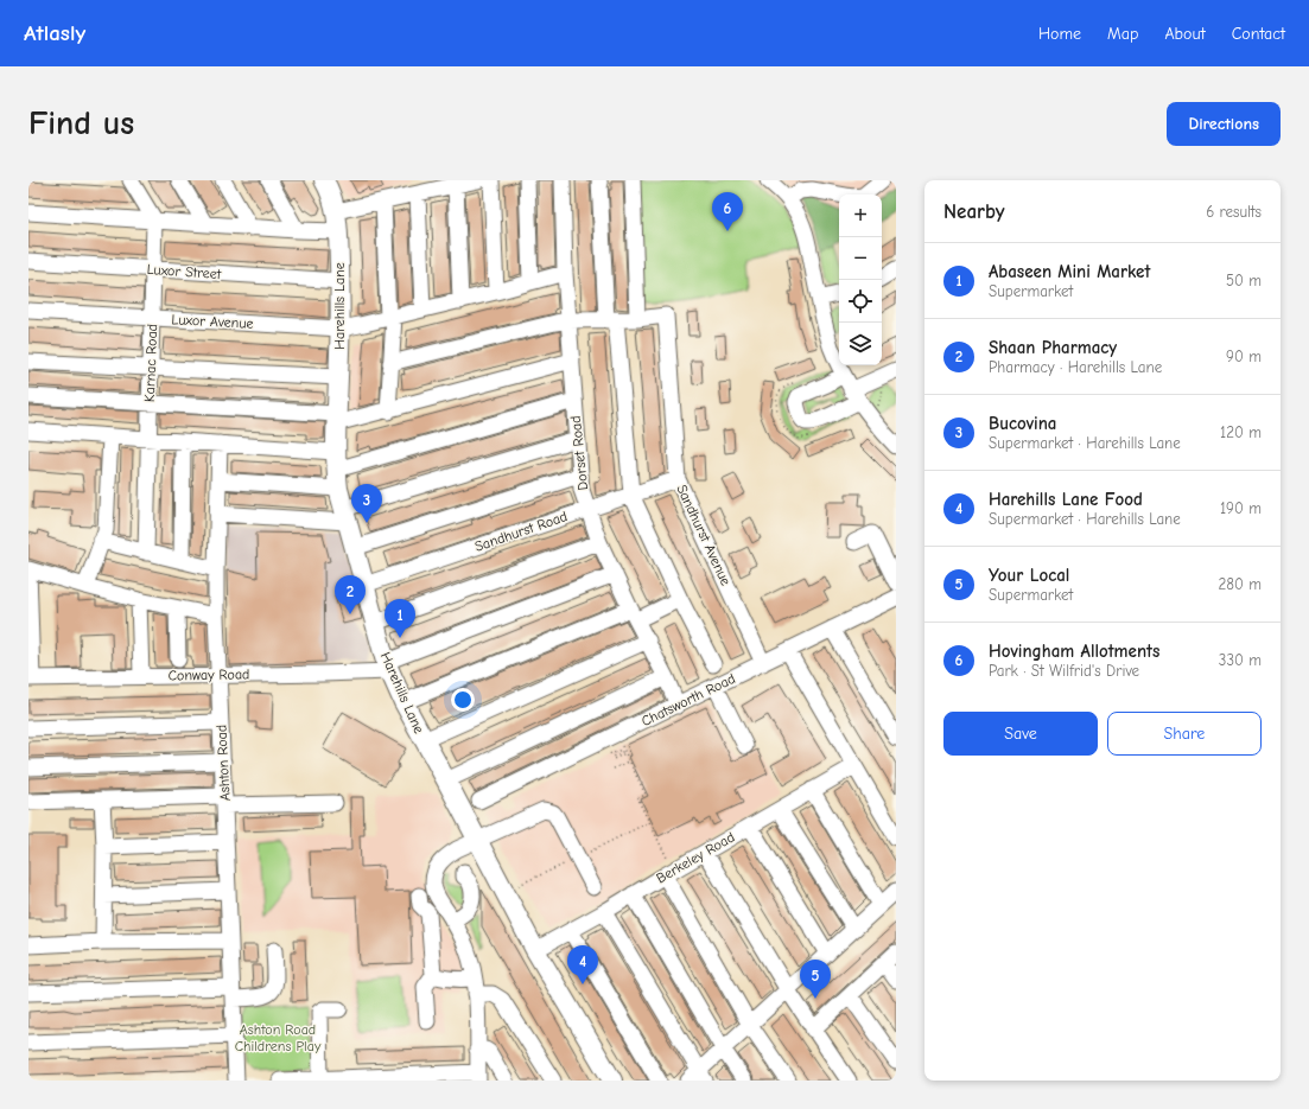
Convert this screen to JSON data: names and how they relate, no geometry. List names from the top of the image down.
{
  "streets": {
    "main road": ["Harehills Lane"],
    "street": [
      "Luxor Street",
      "Luxor Avenue",
      "Karnac Road",
      "Dorset Road",
      "Sandhurst Road",
      "Sandhurst Avenue",
      "Conway Road",
      "Chatsworth Road",
      "Ashton Road",
      "Berkeley Road"
    ]
  },
  "crossings": [
    ["Luxor Street", "Harehills Lane"],
    ["Luxor Street", "Karnac Road"],
    ["Harehills Lane", "Luxor Avenue"],
    ["Harehills Lane", "Sandhurst Road"],
    ["Harehills Lane", "Conway Road"],
    ["Harehills Lane", "Berkeley Road"],
    ["Luxor Avenue", "Karnac Road"],
    ["Luxor Avenue", "Dorset Road"],
    ["Dorset Road", "Sandhurst Road"],
    ["Dorset Road", "Conway Road"],
    ["Dorset Road", "Chatsworth Road"],
    ["Sandhurst Road", "Sandhurst Avenue"],
    ["Sandhurst Avenue", "Chatsworth Road"],
    ["Conway Road", "Ashton Road"]
  ],
  "parks": ["Ashton Road Childrens Play"],
  "page": {
    "header": "Atlasly",
    "nav": [
      "Home",
      "Map",
      "About",
      "Contact"
    ],
    "buttons": [
      "Directions",
      ["Save", "Share"]
    ],
    "title": "Find us",
    "heading": ["Nearby", "6 results"],
    "pins": [
      "6",
      "3",
      "2",
      "1",
      "4",
      "5"
    ],
    "map_buttons": ["+", "−"],
    "list": [
      {
        "mark": "1",
        "name": "Abaseen Mini Market",
        "note": "Supermarket",
        "value": "50 m"
      },
      {
        "mark": "2",
        "name": "Shaan Pharmacy",
        "note": "Pharmacy · Harehills Lane",
        "value": "90 m"
      },
      {
        "mark": "3",
        "name": "Bucovina",
        "note": "Supermarket · Harehills Lane",
        "value": "120 m"
      },
      {
        "mark": "4",
        "name": "Harehills Lane Food",
        "note": "Supermarket · Harehills Lane",
        "value": "190 m"
      },
      {
        "mark": "5",
        "name": "Your Local",
        "note": "Supermarket",
        "value": "280 m"
      },
      {
        "mark": "6",
        "name": "Hovingham Allotments",
        "note": "Park · St Wilfrid's Drive",
        "value": "330 m"
      }
    ]
  }
}
